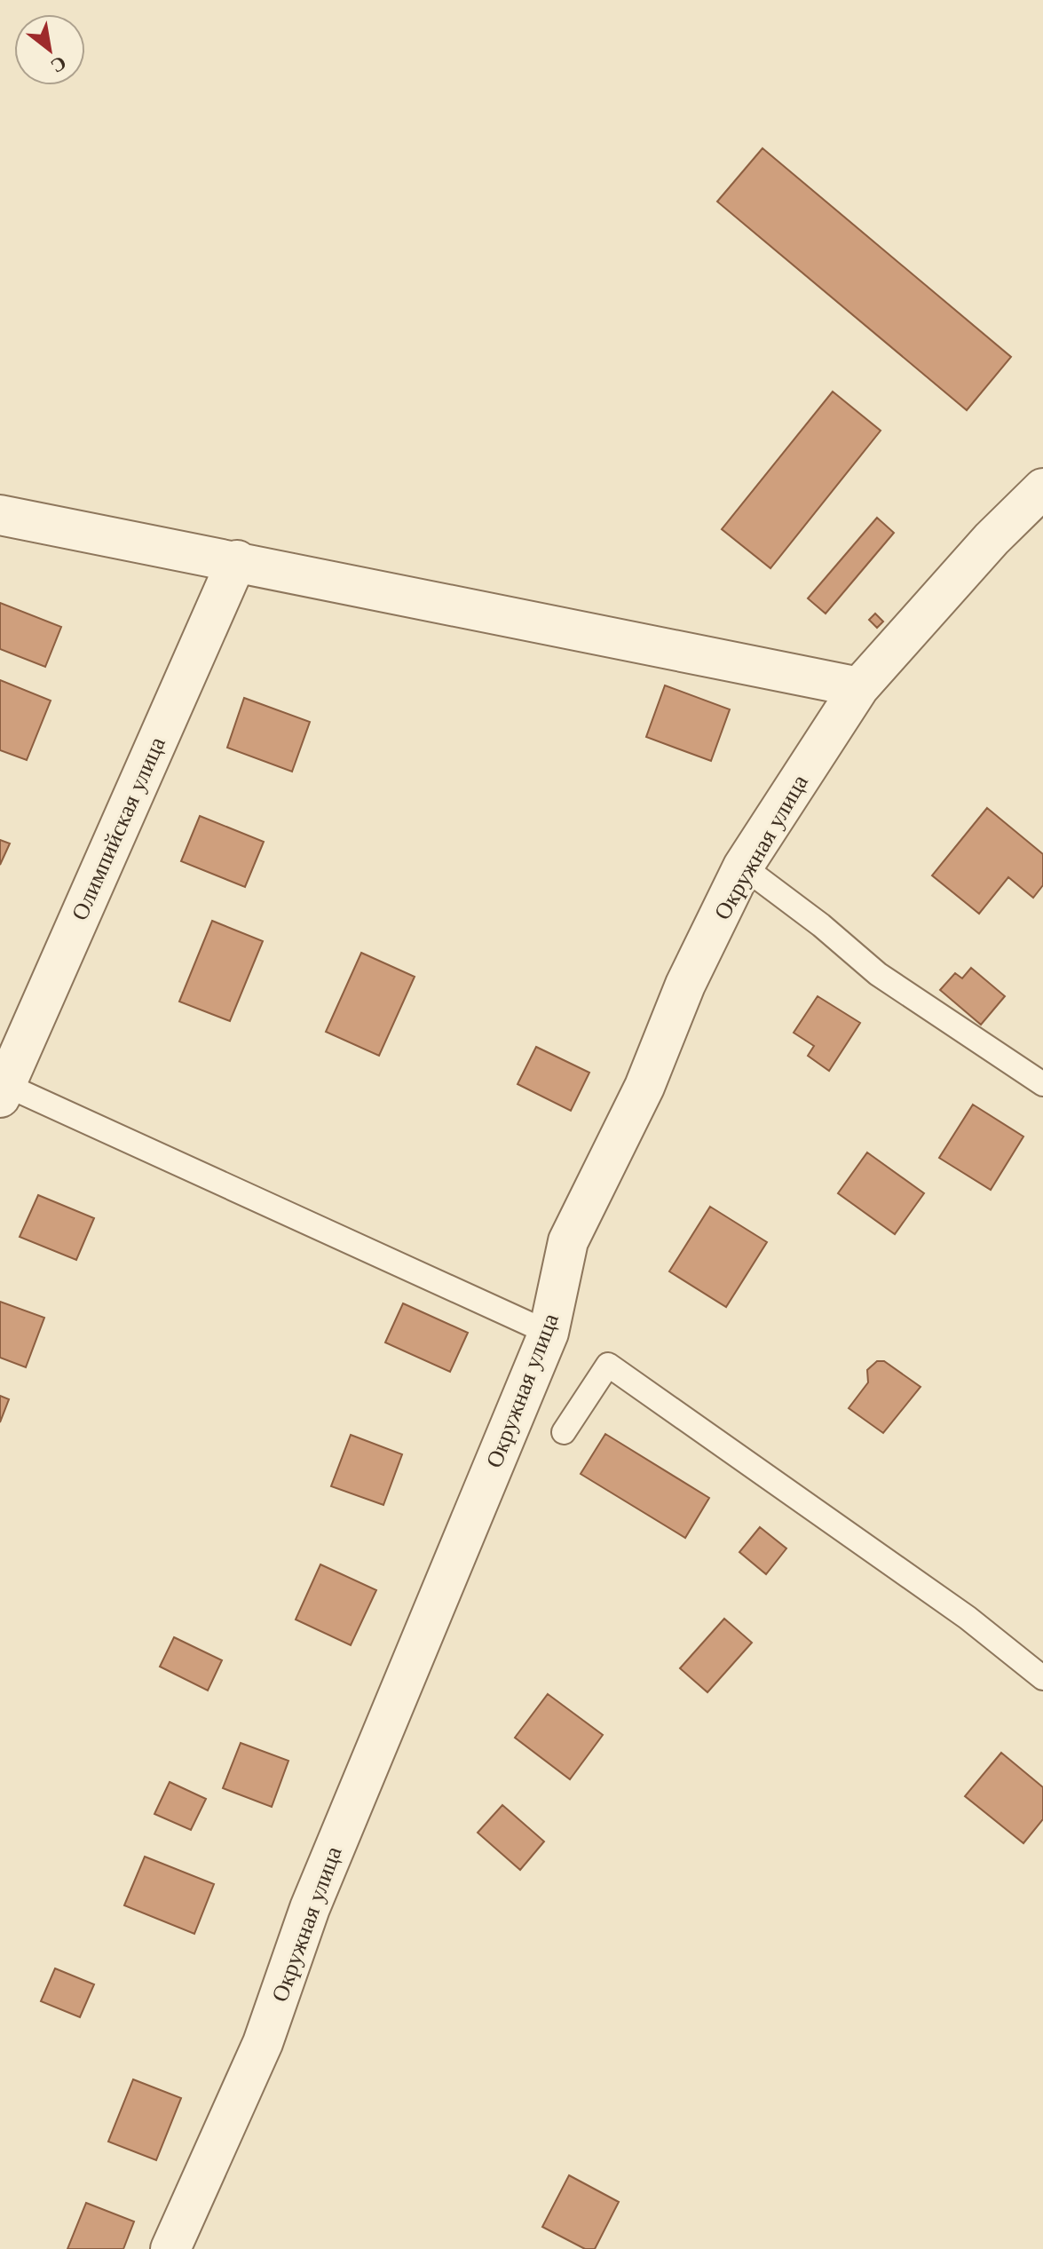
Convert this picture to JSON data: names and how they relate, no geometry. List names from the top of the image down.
{
  "streets": {
    "street": ["Олимпийская улица", "Окружная улица"]
  },
  "north": "bottom right"
}
